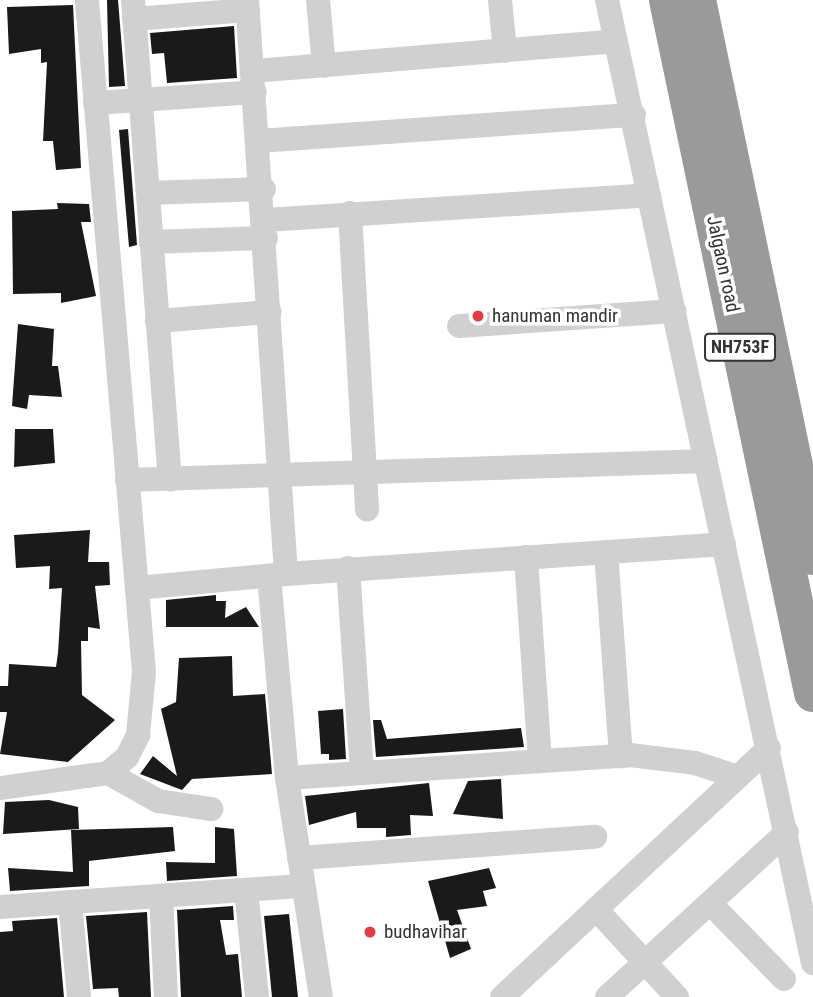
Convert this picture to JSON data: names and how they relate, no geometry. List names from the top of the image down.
{
  "streets": {
    "highway": ["Jalgaon road", "NH753F"]
  },
  "places": ["hanuman mandir", "budhavihar"]
}
